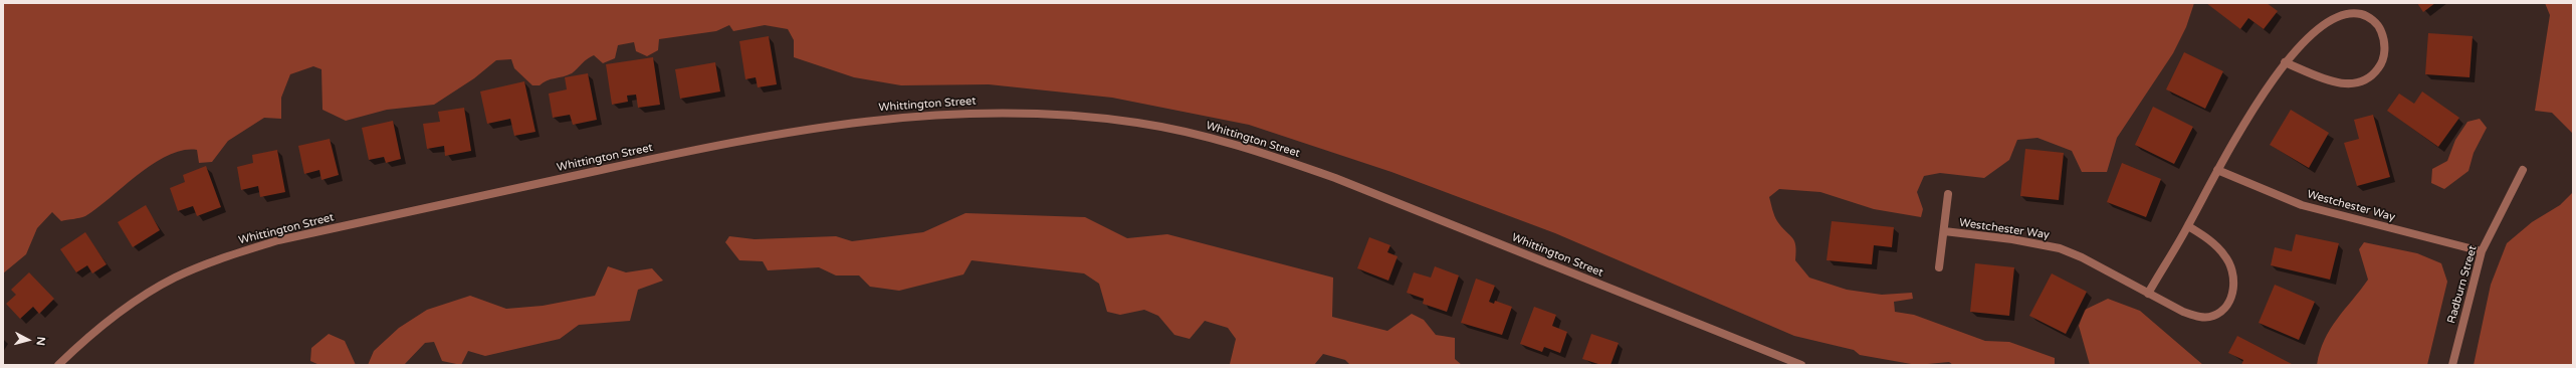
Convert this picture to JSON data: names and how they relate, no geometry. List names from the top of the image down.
{
  "streets": {
    "street": ["Whittington Street", "Westchester Way", "Radburn Street"]
  },
  "crossings": [
    ["Westchester Way", "Radburn Street"]
  ],
  "north": "right"
}
